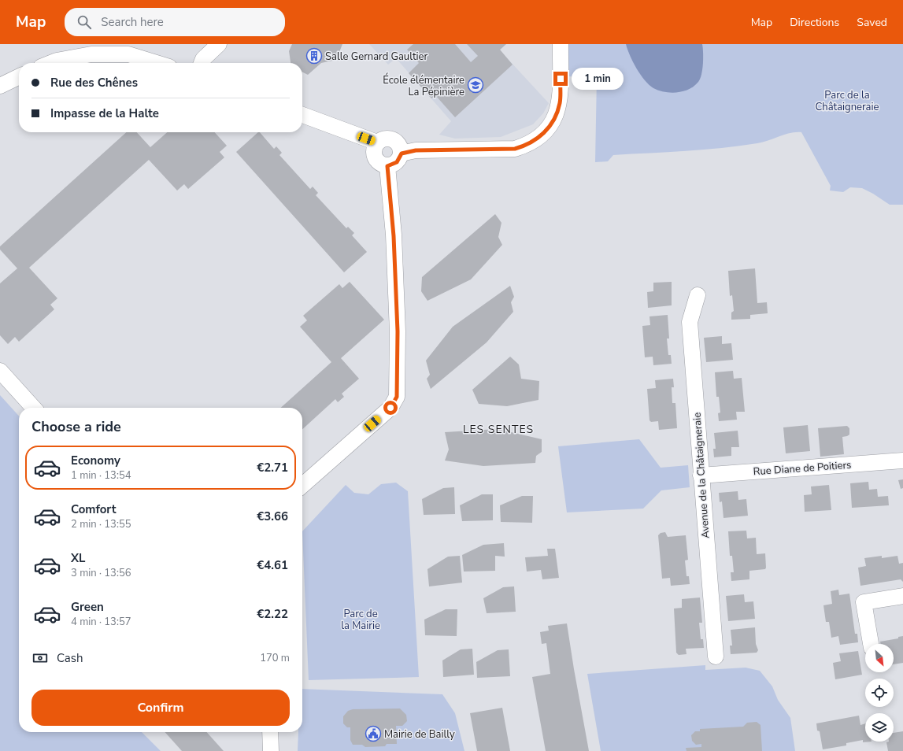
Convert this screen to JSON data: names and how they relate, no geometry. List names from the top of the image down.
{
  "streets": {
    "street": ["Rue Diane de Poitiers", "Avenue de la Châtaigneraie"]
  },
  "crossings": [
    ["Rue Diane de Poitiers", "Avenue de la Châtaigneraie"]
  ],
  "districts": ["LES SENTES"],
  "parks": ["Parc de la Châtaigneraie", "Parc de la Mairie"],
  "places": {
    "building": ["Salle Gernard Gaultier"],
    "school or university": ["École élémentaire La Pépinière"],
    "public building": ["Mairie de Bailly"]
  },
  "north": "bottom right",
  "page": {
    "header": "Map",
    "search": "Search here",
    "nav": ["Map", "Directions", "Saved"],
    "banner": ["Rue des Chênes", "Impasse de la Halte"],
    "bubble": "1 min",
    "heading": "Choose a ride",
    "list": [
      {
        "name": "Economy",
        "note": "1 min · 13:54",
        "value": "€2.71"
      },
      {
        "name": "Comfort",
        "note": "2 min · 13:55",
        "value": "€3.66"
      },
      {
        "name": "XL",
        "note": "3 min · 13:56",
        "value": "€4.61"
      },
      {
        "name": "Green",
        "note": "4 min · 13:57",
        "value": "€2.22"
      }
    ],
    "pay": ["Cash", "170 m"],
    "buttons": "Confirm"
  }
}
